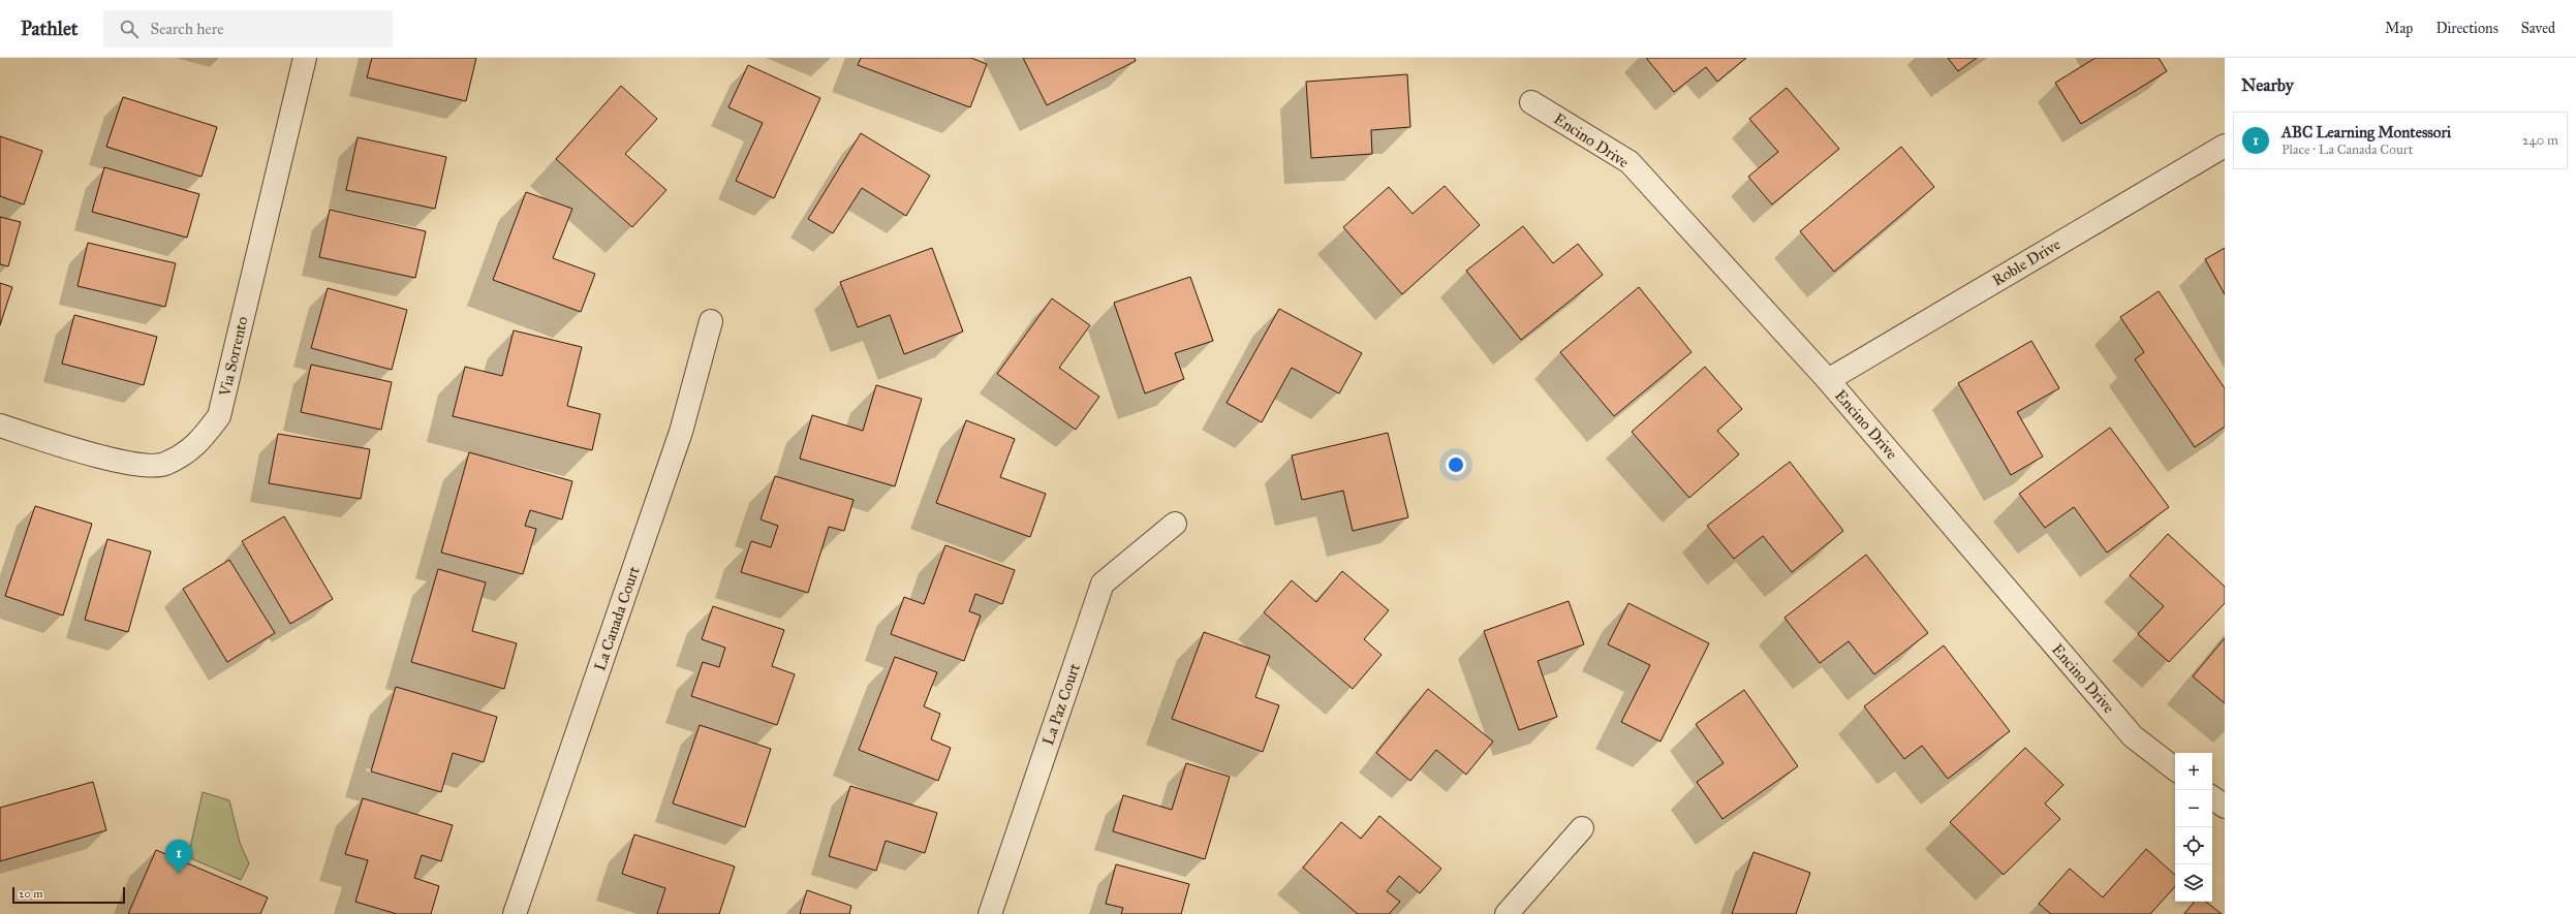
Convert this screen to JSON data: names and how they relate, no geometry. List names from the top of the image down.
{
  "streets": {
    "street": [
      "Encino Drive",
      "Roble Drive",
      "Via Sorrento",
      "La Canada Court",
      "La Paz Court"
    ]
  },
  "crossings": [
    ["Encino Drive", "Roble Drive"]
  ],
  "scale_bar": "20 m",
  "page": {
    "header": "Pathlet",
    "search": "Search here",
    "nav": ["Map", "Directions", "Saved"],
    "heading": "Nearby",
    "list": [
      {
        "mark": "1",
        "name": "ABC Learning Montessori",
        "note": "Place · La Canada Court",
        "value": "240 m"
      }
    ],
    "map_buttons": ["+", "−"],
    "pins": "1",
    "scale": "20 m"
  }
}
